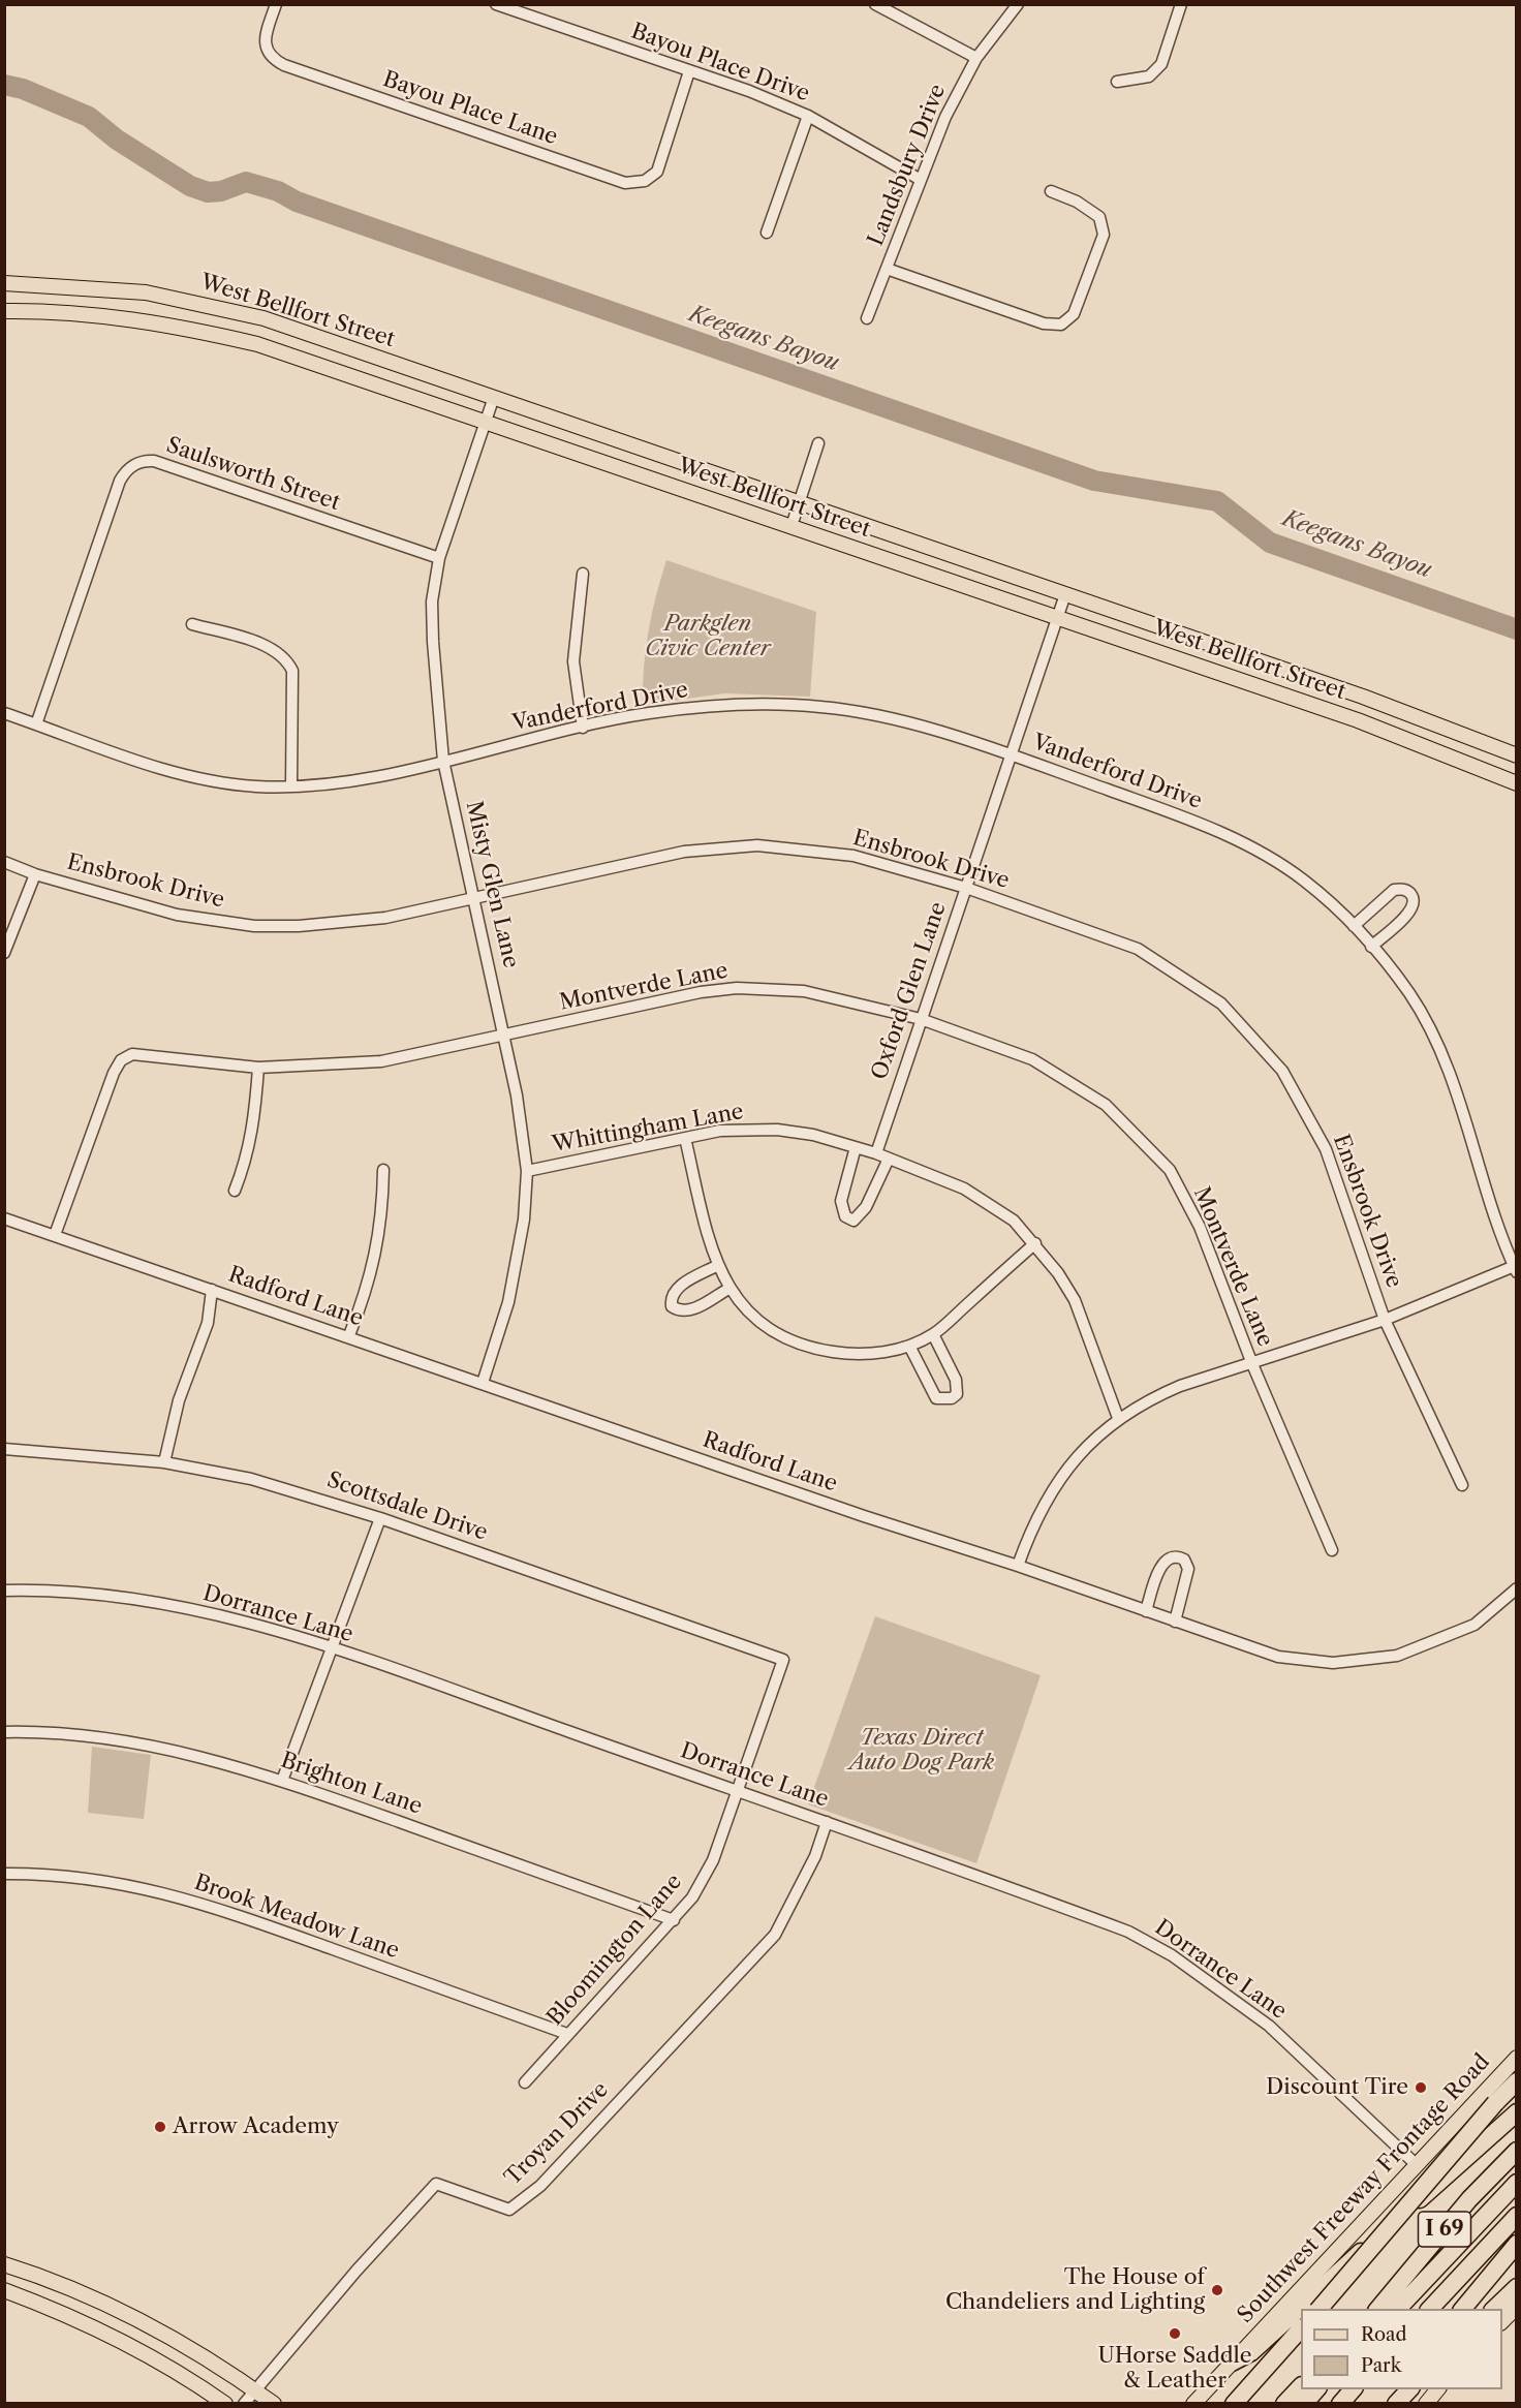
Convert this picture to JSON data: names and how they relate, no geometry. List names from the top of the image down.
{
  "streets": {
    "highway": ["I 69"],
    "main road": ["West Bellfort Street", "Southwest Freeway Frontage Road"],
    "street": [
      "Bayou Place Drive",
      "Bayou Place Lane",
      "Landsbury Drive",
      "Saulsworth Street",
      "Vanderford Drive",
      "Ensbrook Drive",
      "Misty Glen Lane",
      "Montverde Lane",
      "Oxford Glen Lane",
      "Whittingham Lane",
      "Radford Lane",
      "Scottsdale Drive",
      "Dorrance Lane",
      "Brighton Lane",
      "Brook Meadow Lane",
      "Bloomington Lane",
      "Troyan Drive"
    ]
  },
  "crossings": [
    ["Bayou Place Drive", "Bayou Place Lane"],
    ["Bayou Place Drive", "Landsbury Drive"],
    ["West Bellfort Street", "Misty Glen Lane"],
    ["West Bellfort Street", "Oxford Glen Lane"],
    ["Saulsworth Street", "Vanderford Drive"],
    ["Saulsworth Street", "Misty Glen Lane"],
    ["Vanderford Drive", "Misty Glen Lane"],
    ["Vanderford Drive", "Oxford Glen Lane"],
    ["Ensbrook Drive", "Misty Glen Lane"],
    ["Ensbrook Drive", "Oxford Glen Lane"],
    ["Misty Glen Lane", "Montverde Lane"],
    ["Misty Glen Lane", "Whittingham Lane"],
    ["Misty Glen Lane", "Radford Lane"],
    ["Montverde Lane", "Oxford Glen Lane"],
    ["Montverde Lane", "Radford Lane"],
    ["Oxford Glen Lane", "Whittingham Lane"],
    ["Scottsdale Drive", "Bloomington Lane"],
    ["Dorrance Lane", "Bloomington Lane"],
    ["Dorrance Lane", "Troyan Drive"],
    ["Dorrance Lane", "Southwest Freeway Frontage Road"],
    ["Brighton Lane", "Bloomington Lane"],
    ["Brook Meadow Lane", "Bloomington Lane"]
  ],
  "water": ["Keegans Bayou"],
  "parks": ["Parkglen Civic Center", "Texas Direct Auto Dog Park"],
  "places": [
    "Discount Tire",
    "Arrow Academy",
    "The House of Chandeliers and Lighting",
    "UHorse Saddle & Leather"
  ],
  "legend": ["Road", "Park"]
}
